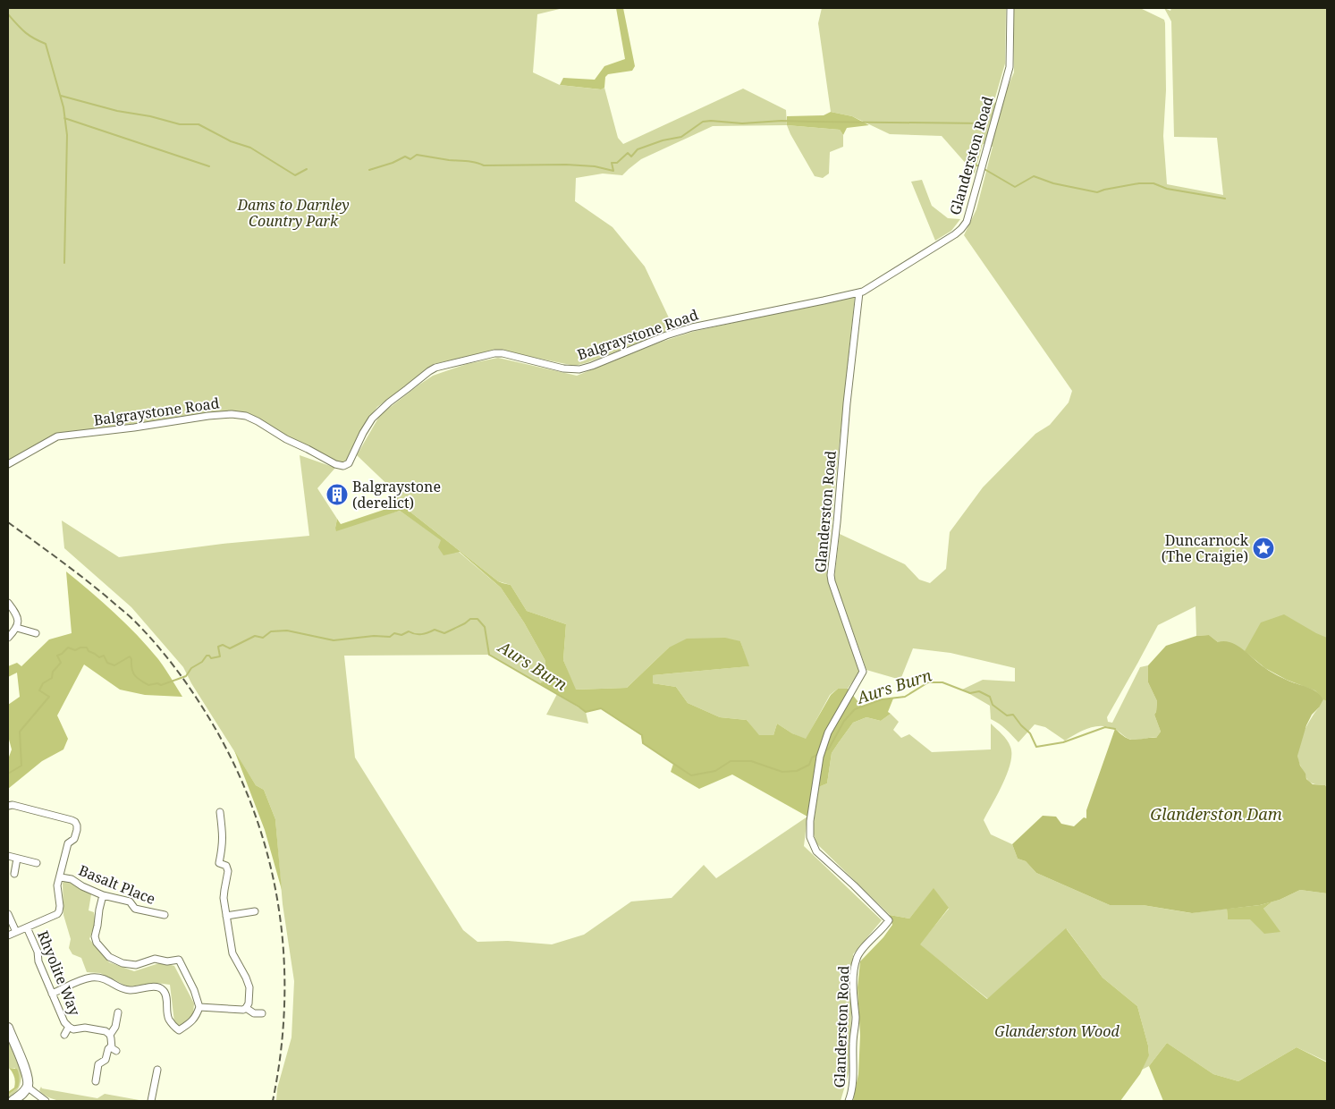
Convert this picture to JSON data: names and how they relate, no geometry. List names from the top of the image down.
{
  "streets": {
    "street": [
      "Glanderston Road",
      "Balgraystone Road",
      "Basalt Place",
      "Rhyolite Way"
    ]
  },
  "crossings": [
    ["Glanderston Road", "Balgraystone Road"]
  ],
  "water": ["Aurs Burn", "Glanderston Dam"],
  "parks": ["Dams to Darnley Country Park", "Glanderston Wood"],
  "places": {
    "building": ["Balgraystone (derelict)"],
    "place": ["Duncarnock (The Craigie)"]
  }
}
